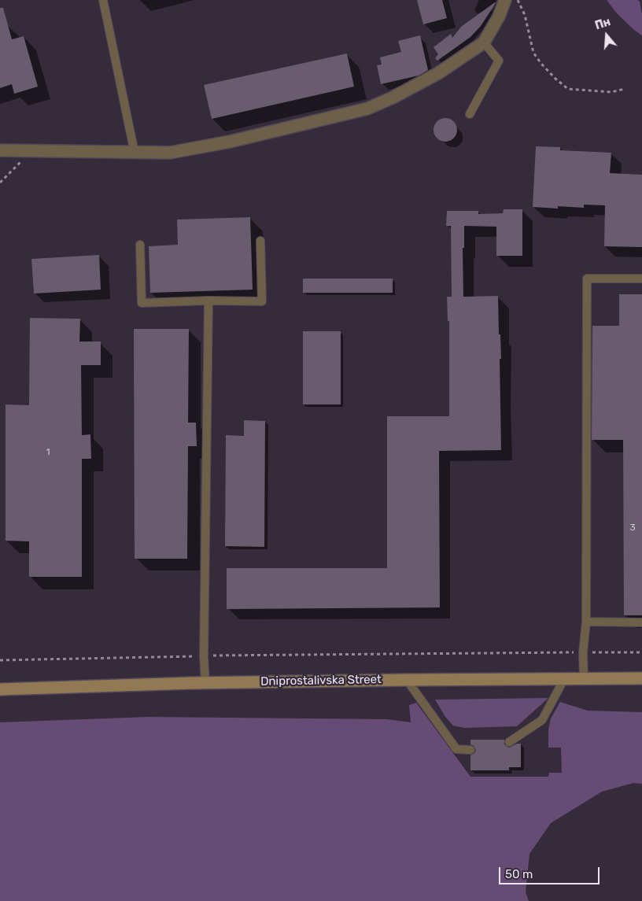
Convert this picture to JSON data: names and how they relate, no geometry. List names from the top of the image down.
{
  "streets": {
    "street": ["Dniprostalivska Street"]
  },
  "house_numbers": ["1", "3"],
  "scale_bar": "50 m",
  "north": "top"
}
